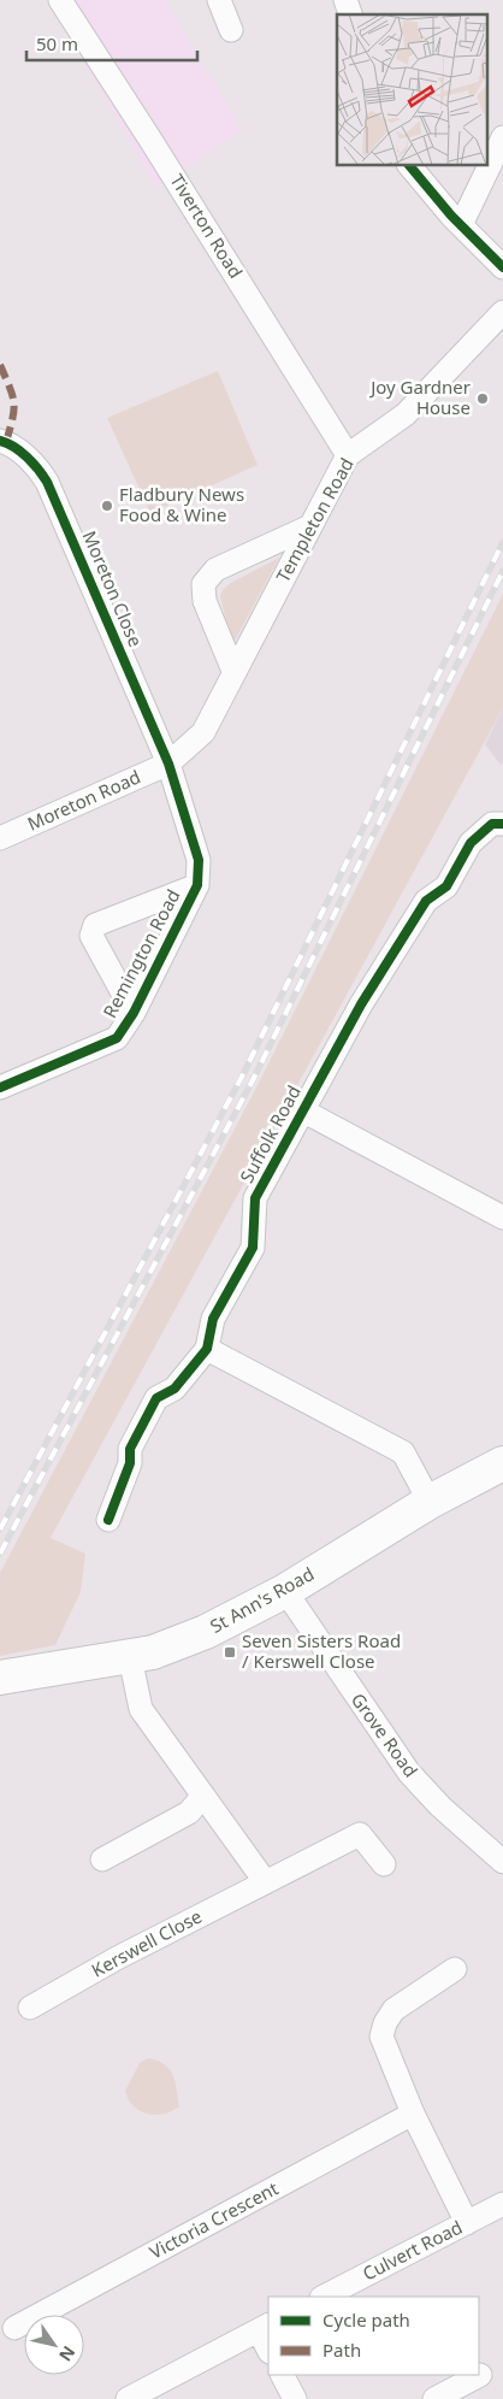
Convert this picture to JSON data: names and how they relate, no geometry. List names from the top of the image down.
{
  "streets": {
    "main road": ["St Ann's Road"],
    "street": [
      "Tiverton Road",
      "Templeton Road",
      "Moreton Close",
      "Moreton Road",
      "Remington Road",
      "Suffolk Road",
      "Grove Road",
      "Kerswell Close",
      "Victoria Crescent",
      "Culvert Road"
    ]
  },
  "crossings": [
    ["Tiverton Road", "Templeton Road"],
    ["Templeton Road", "Moreton Close"],
    ["Templeton Road", "Moreton Road"],
    ["Templeton Road", "Remington Road"],
    ["Moreton Close", "Moreton Road"],
    ["Moreton Close", "Remington Road"],
    ["Moreton Road", "Remington Road"],
    ["St Ann's Road", "Grove Road"]
  ],
  "places": {
    "other": ["Joy Gardner House", "Fladbury News Food & Wine"],
    "transit": ["Seven Sisters Road / Kerswell Close"]
  },
  "legend": ["Cycle path", "Path"],
  "scale_bar": "50 m",
  "north": "bottom right"
}
